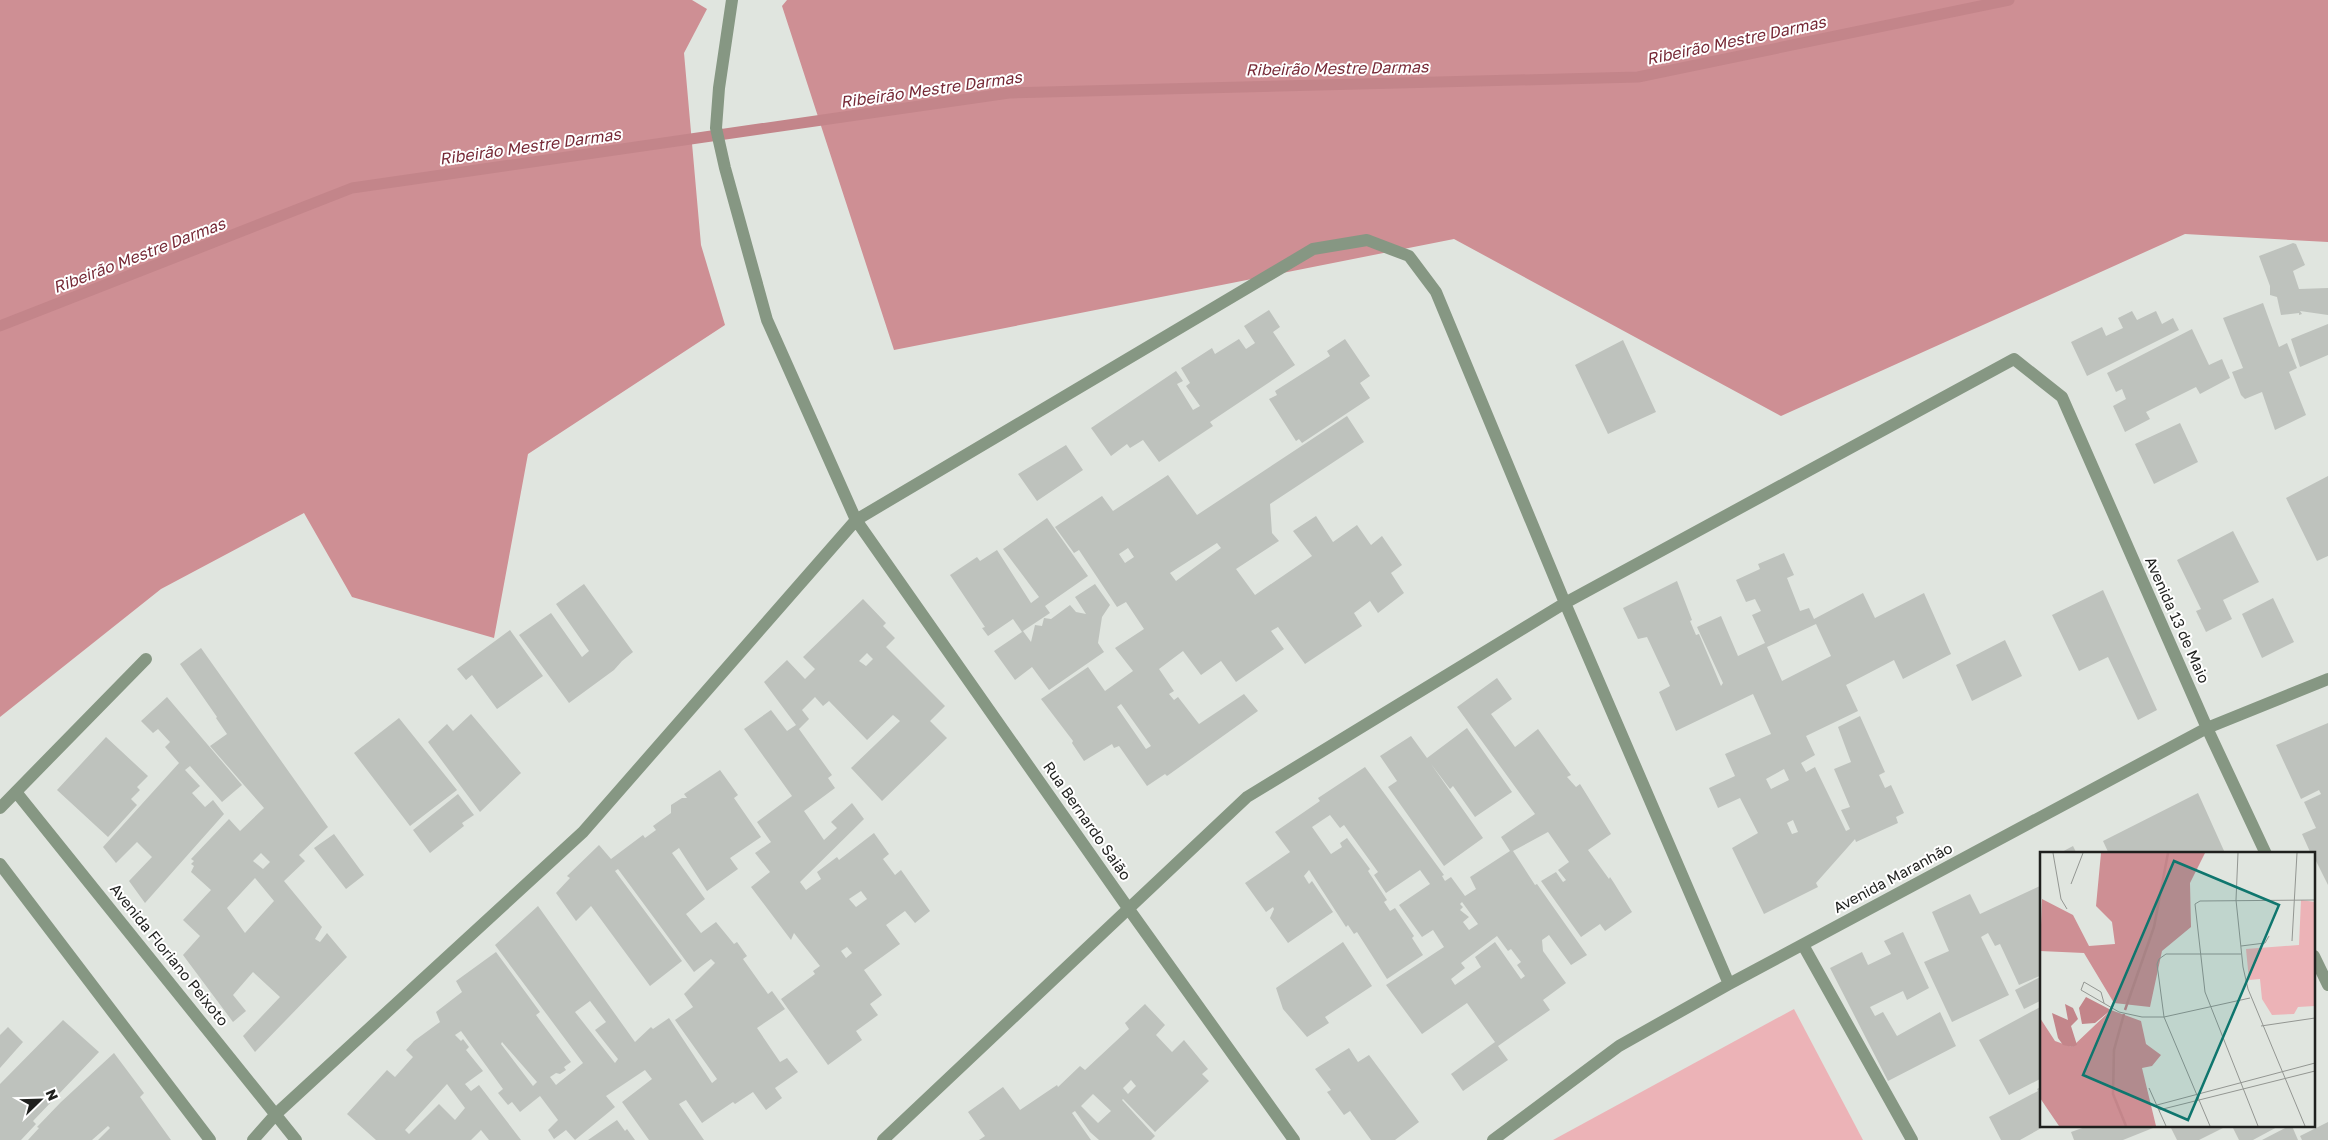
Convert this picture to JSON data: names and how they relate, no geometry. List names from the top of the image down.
{
  "streets": {
    "street": [
      "Avenida 13 de Maio",
      "Rua Bernardo Saião",
      "Avenida Maranhão",
      "Avenida Floriano Peixoto"
    ]
  },
  "crossings": [
    ["Avenida 13 de Maio", "Avenida Maranhão"]
  ],
  "water": ["Ribeirão Mestre Darmas"],
  "north": "top right"
}
